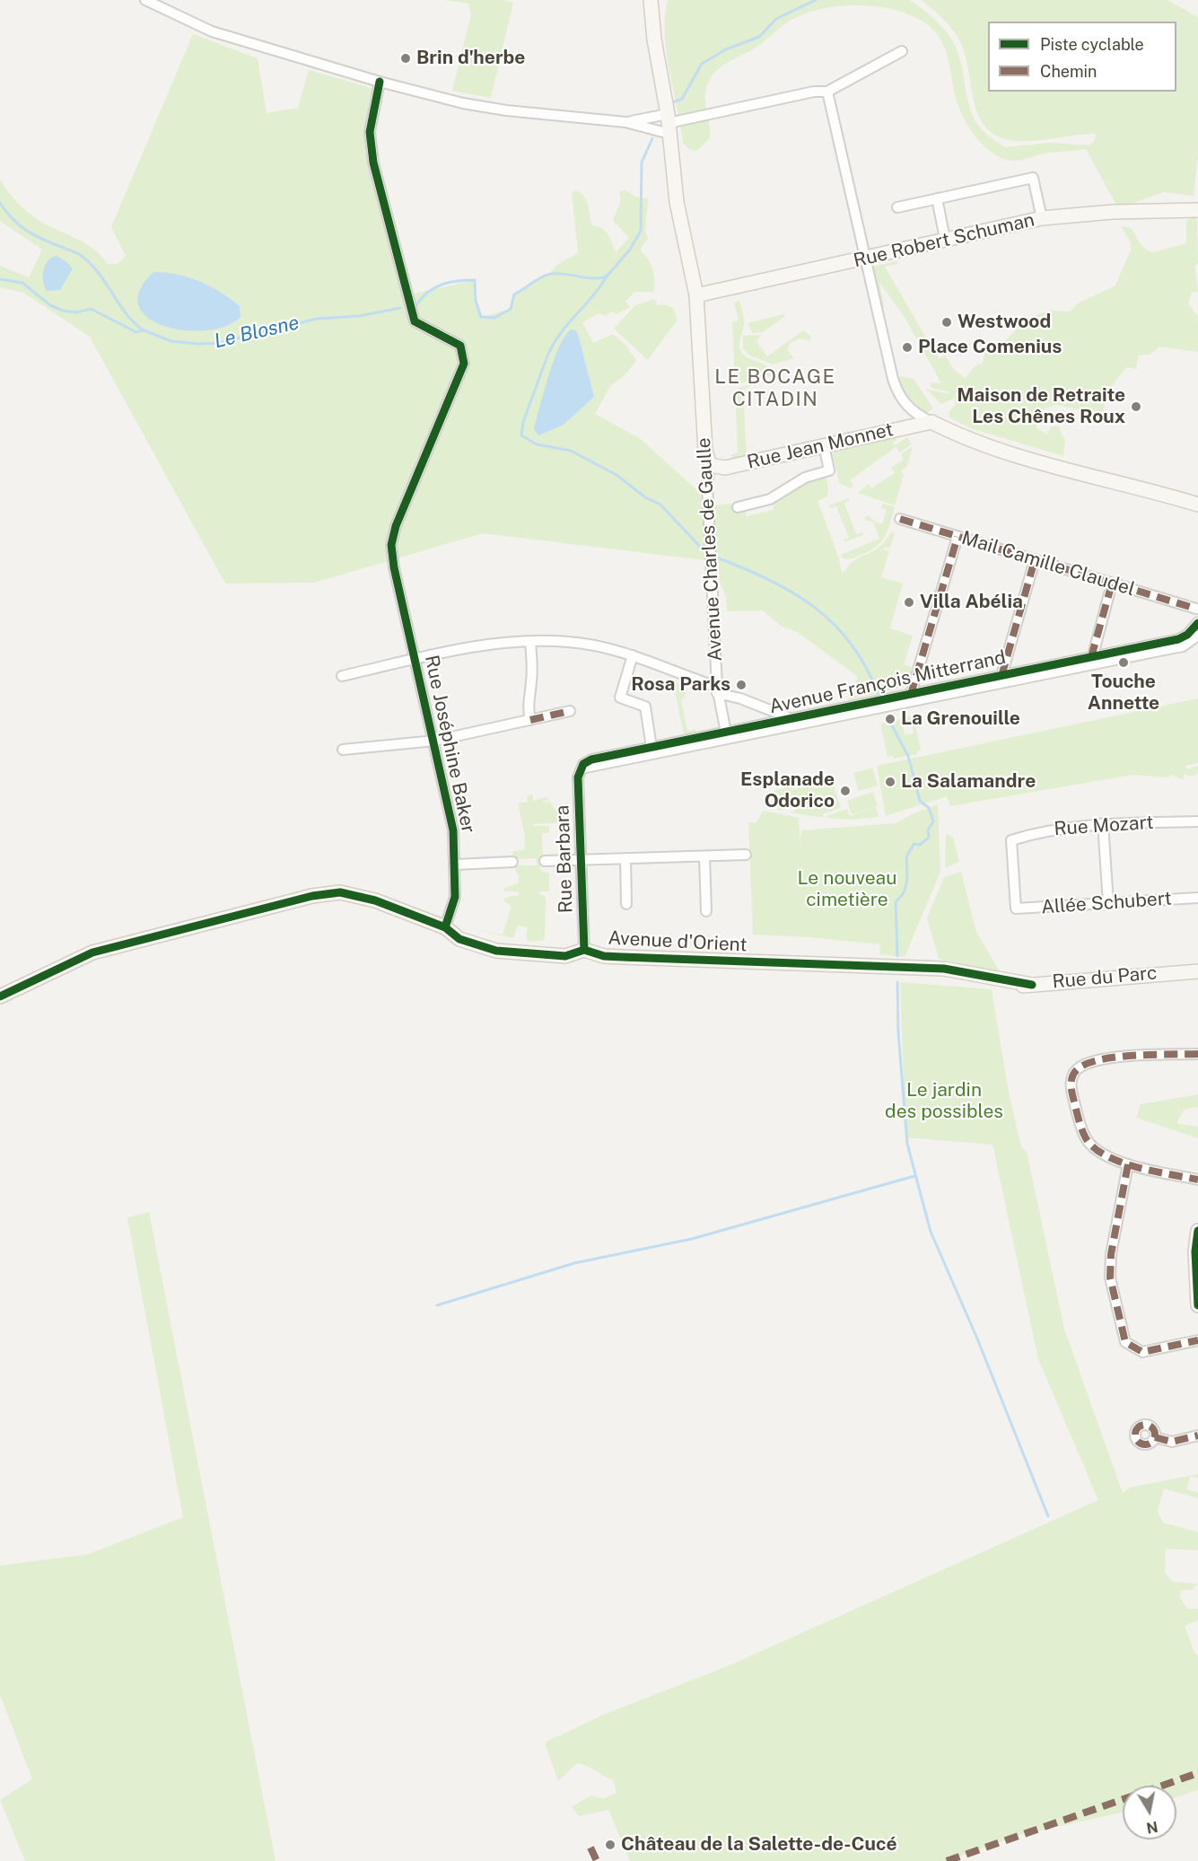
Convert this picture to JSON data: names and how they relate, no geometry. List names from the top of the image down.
{
  "streets": {
    "street": [
      "Rue Robert Schuman",
      "Rue Jean Monnet",
      "Avenue Charles de Gaulle",
      "Mail Camille Claudel",
      "Avenue François Mitterrand",
      "Rue Joséphine Baker",
      "Rue Mozart",
      "Rue Barbara",
      "Allée Schubert",
      "Avenue d'Orient",
      "Rue du Parc"
    ]
  },
  "crossings": [
    ["Rue Robert Schuman", "Avenue Charles de Gaulle"],
    ["Rue Jean Monnet", "Avenue Charles de Gaulle"],
    ["Avenue Charles de Gaulle", "Avenue François Mitterrand"],
    ["Avenue François Mitterrand", "Rue Barbara"],
    ["Rue Joséphine Baker", "Avenue d'Orient"],
    ["Rue Mozart", "Allée Schubert"],
    ["Rue Barbara", "Avenue d'Orient"],
    ["Avenue d'Orient", "Rue du Parc"]
  ],
  "districts": ["LE BOCAGE CITADIN"],
  "water": ["Le Blosne"],
  "parks": ["Le nouveau cimetière", "Le jardin des possibles"],
  "places": [
    "Brin d'herbe",
    "Westwood",
    "Place Comenius",
    "Maison de Retraite Les Chênes Roux",
    "Villa Abélia",
    "Touche Annette",
    "Rosa Parks",
    "La Grenouille",
    "La Salamandre",
    "Esplanade Odorico",
    "Château de la Salette-de-Cucé"
  ],
  "legend": ["Piste cyclable", "Chemin"],
  "north": "bottom"
}
